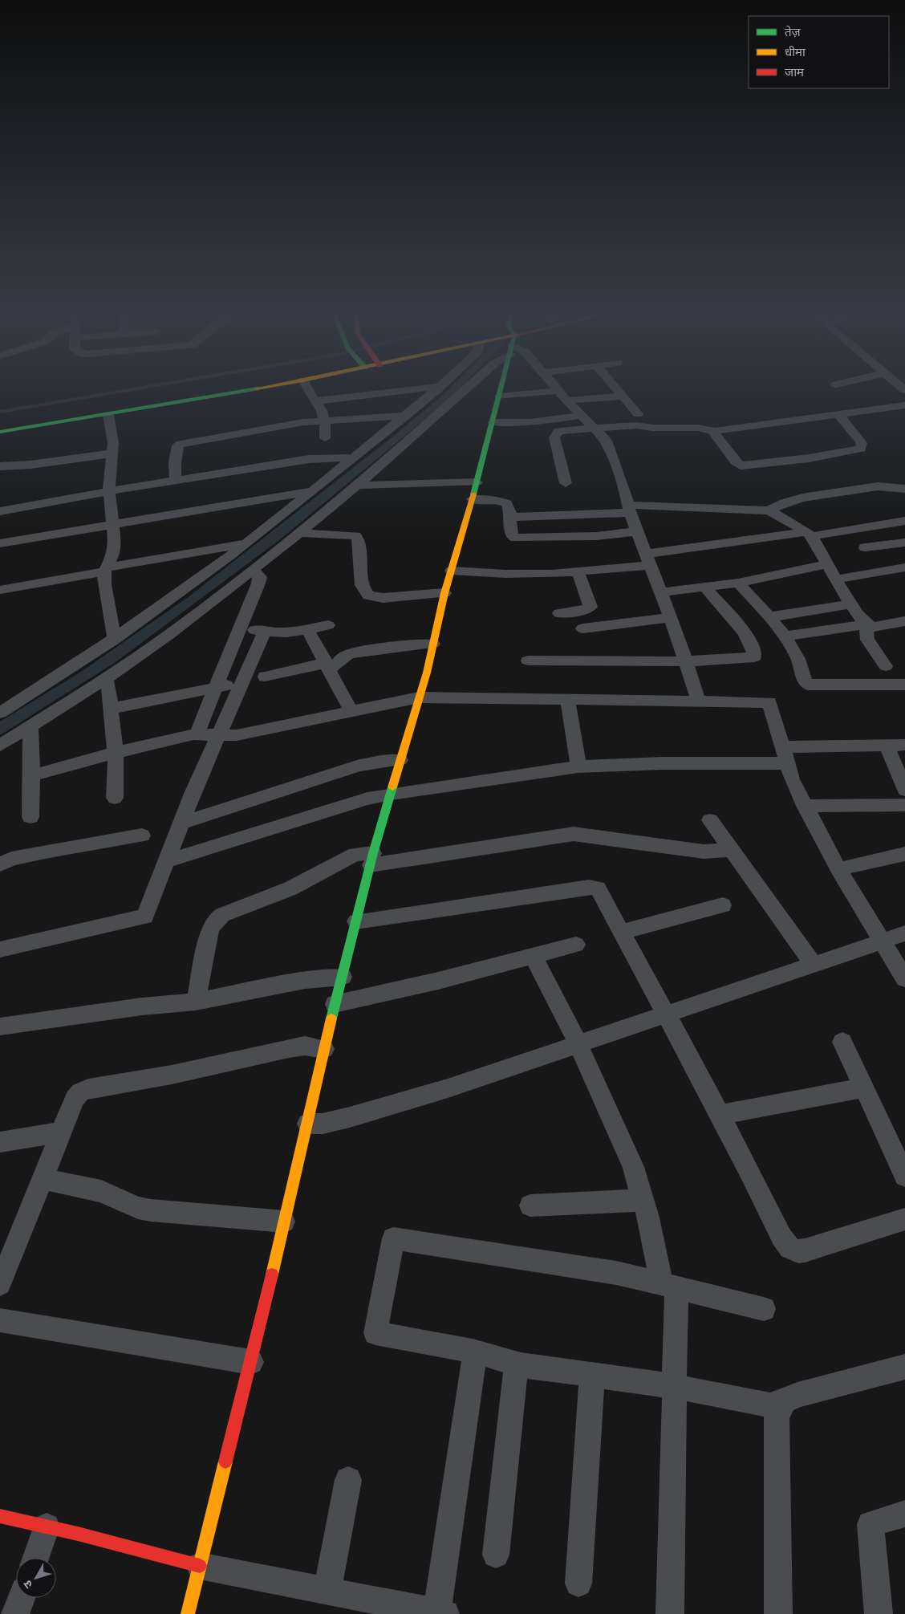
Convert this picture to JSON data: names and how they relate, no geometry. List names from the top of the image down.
{
  "legend": ["तेज़", "धीमा", "जाम"],
  "north": "bottom left"
}
